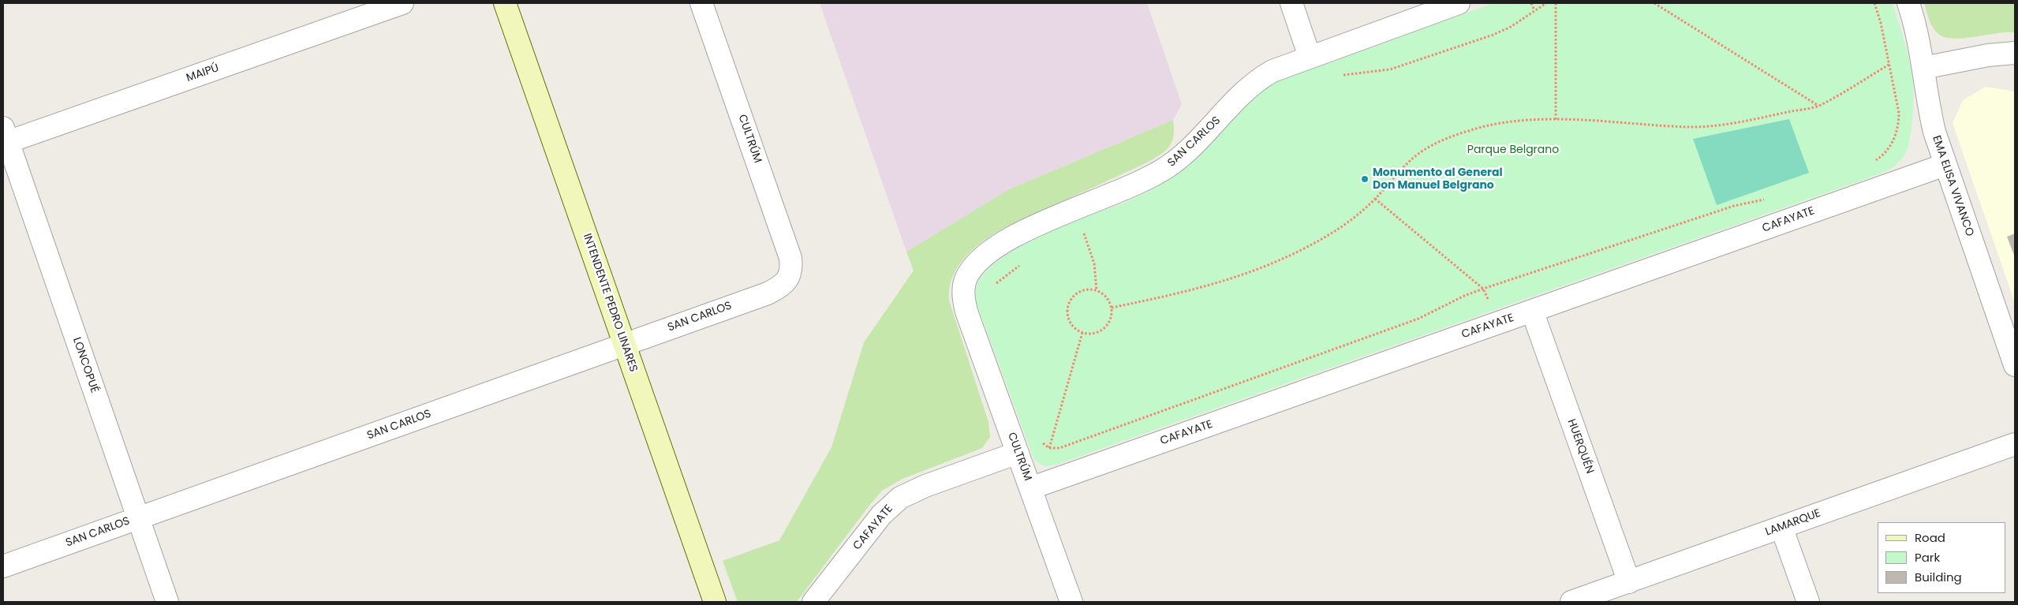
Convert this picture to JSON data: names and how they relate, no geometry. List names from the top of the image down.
{
  "streets": {
    "main road": ["INTENDENTE PEDRO LINARES"],
    "street": [
      "MAIPÚ",
      "CULTRÚM",
      "SAN CARLOS",
      "EMA ELISA VIVANCO",
      "CAFAYATE",
      "LONCOPUÉ",
      "HUERQUÉN",
      "LAMARQUE"
    ]
  },
  "crossings": [
    ["MAIPÚ", "LONCOPUÉ"],
    ["CULTRÚM", "SAN CARLOS"],
    ["CULTRÚM", "CAFAYATE"],
    ["SAN CARLOS", "INTENDENTE PEDRO LINARES"],
    ["SAN CARLOS", "LONCOPUÉ"],
    ["EMA ELISA VIVANCO", "CAFAYATE"],
    ["CAFAYATE", "HUERQUÉN"],
    ["HUERQUÉN", "LAMARQUE"]
  ],
  "parks": ["Parque Belgrano"],
  "places": ["Monumento al General Don Manuel Belgrano"],
  "legend": ["Road", "Park", "Building"]
}
